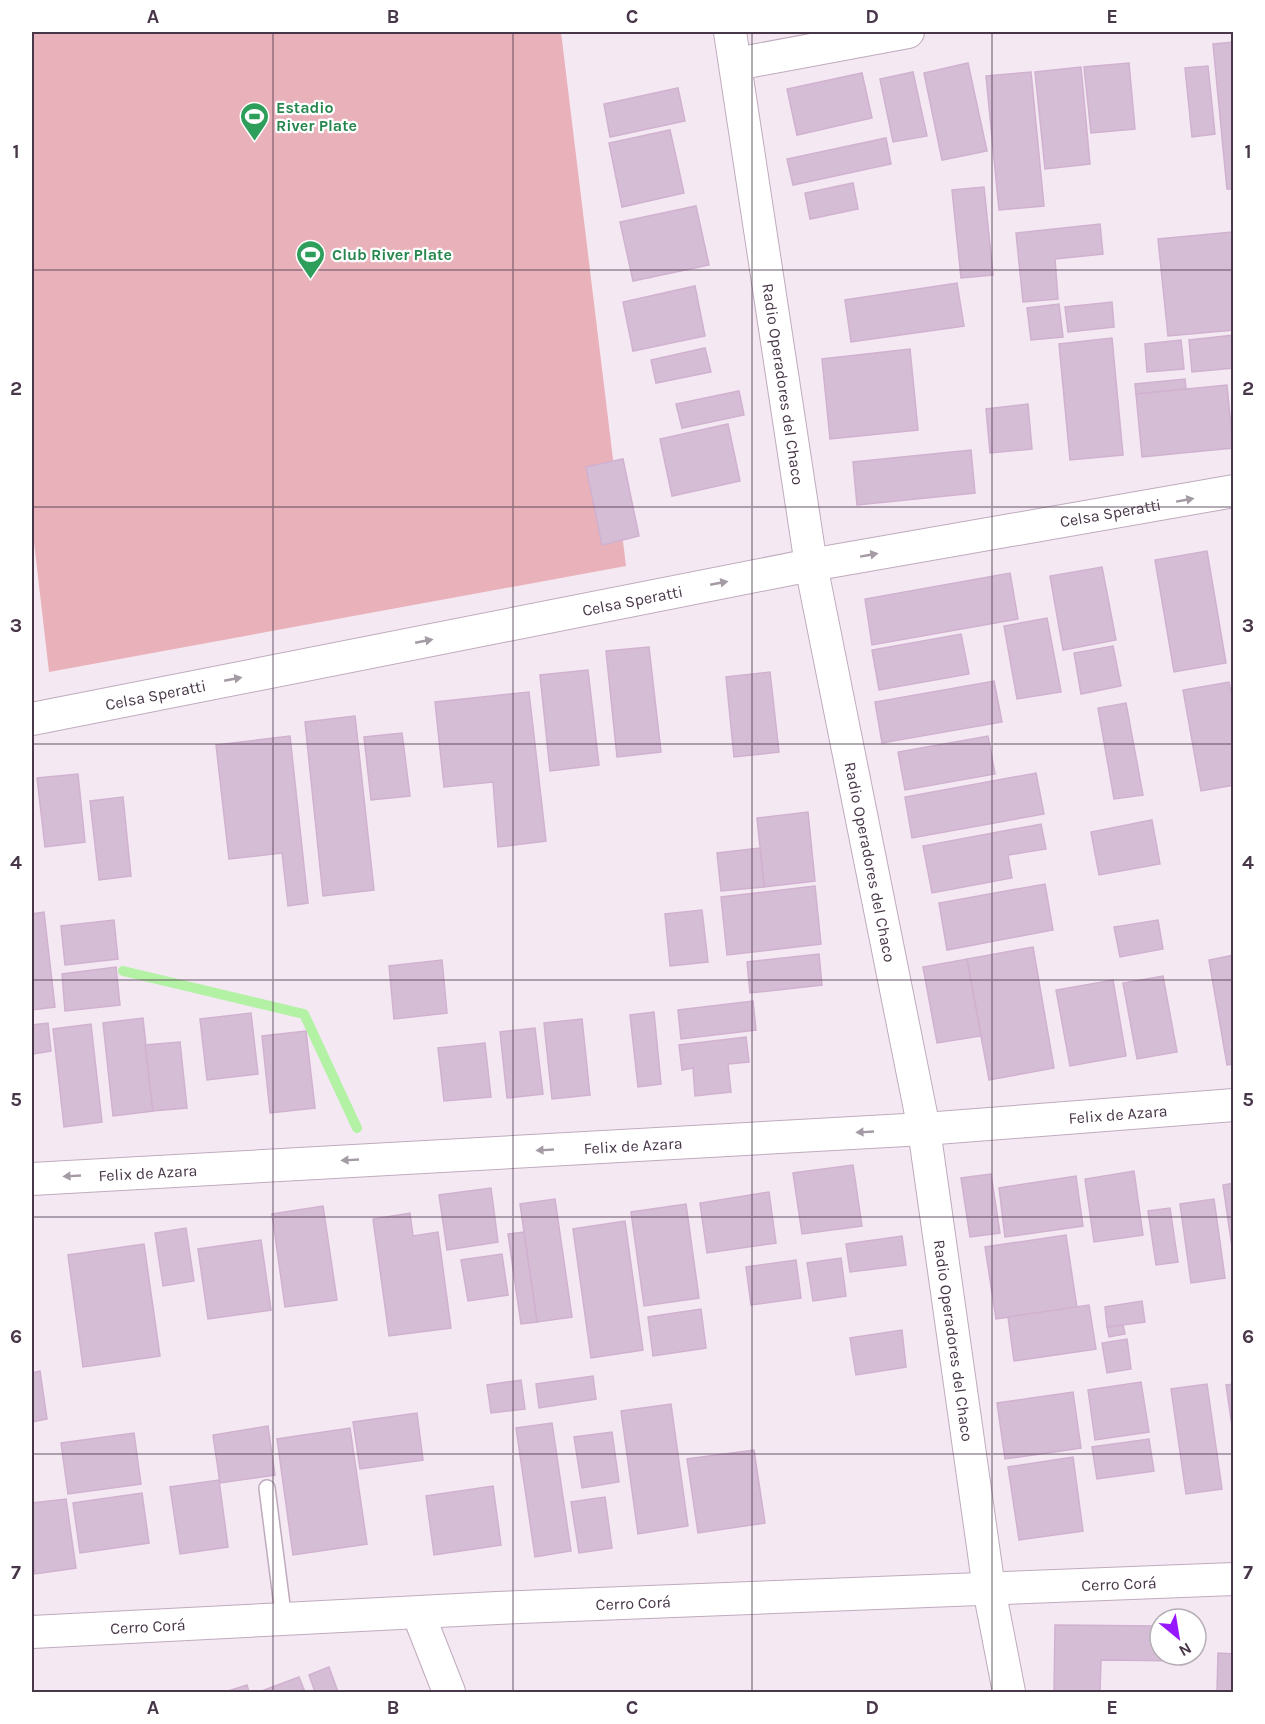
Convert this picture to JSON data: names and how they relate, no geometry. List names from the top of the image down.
{
  "streets": {
    "street": [
      "Radio Operadores del Chaco",
      "Celsa Speratti",
      "Felix de Azara",
      "Cerro Corá"
    ]
  },
  "crossings": [
    ["Radio Operadores del Chaco", "Celsa Speratti"],
    ["Radio Operadores del Chaco", "Felix de Azara"],
    ["Radio Operadores del Chaco", "Cerro Corá"]
  ],
  "one_way": ["Celsa Speratti", "Felix de Azara"],
  "places": {
    "sports": ["Estadio River Plate", "Club River Plate"]
  },
  "north": "bottom right",
  "grid": {
    "columns": [
      "A",
      "B",
      "C",
      "D",
      "E"
    ],
    "rows": [
      "1",
      "2",
      "3",
      "4",
      "5",
      "6",
      "7"
    ]
  }
}
